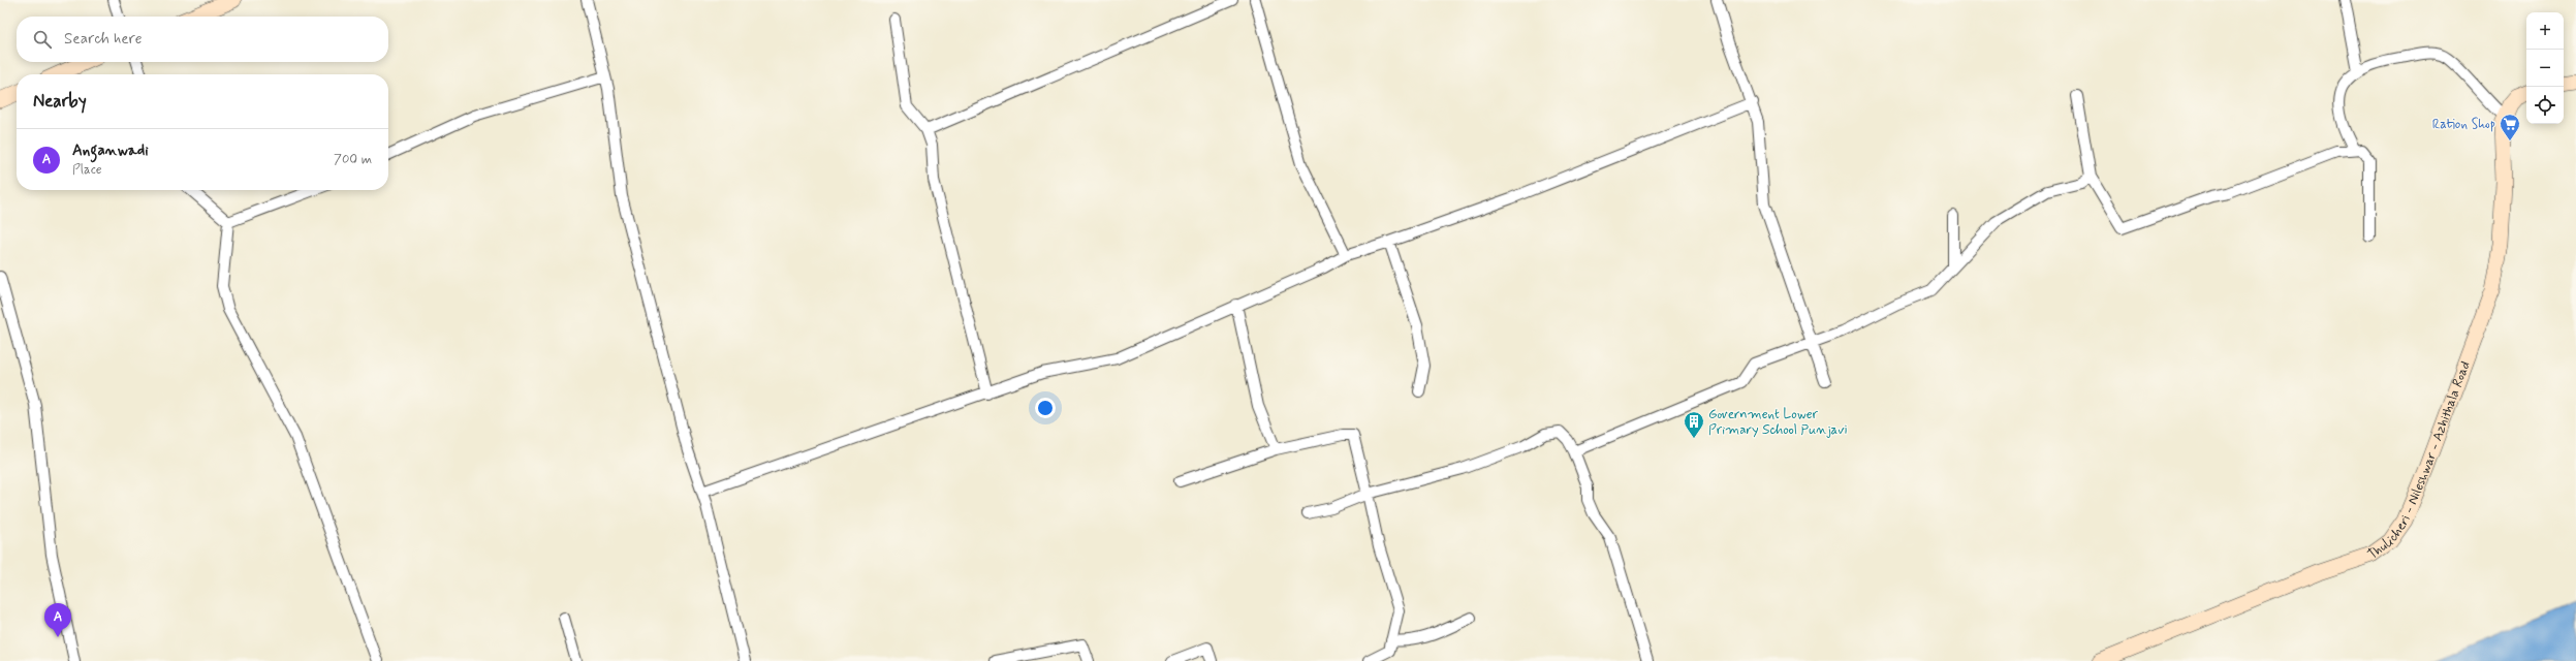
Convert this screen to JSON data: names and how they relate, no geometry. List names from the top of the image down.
{
  "streets": {
    "main road": ["Thulicheri - Nileshwar - Azhithala Road"]
  },
  "places": {
    "supermarket": ["Ration Shop"],
    "building": ["Government Lower Primary School Punjavi"]
  },
  "page": {
    "map_buttons": ["+", "−"],
    "search": "Search here",
    "heading": "Nearby",
    "list": [
      {
        "mark": "A",
        "name": "Anganwadi",
        "note": "Place",
        "value": "700 m"
      }
    ],
    "pins": "A"
  }
}
